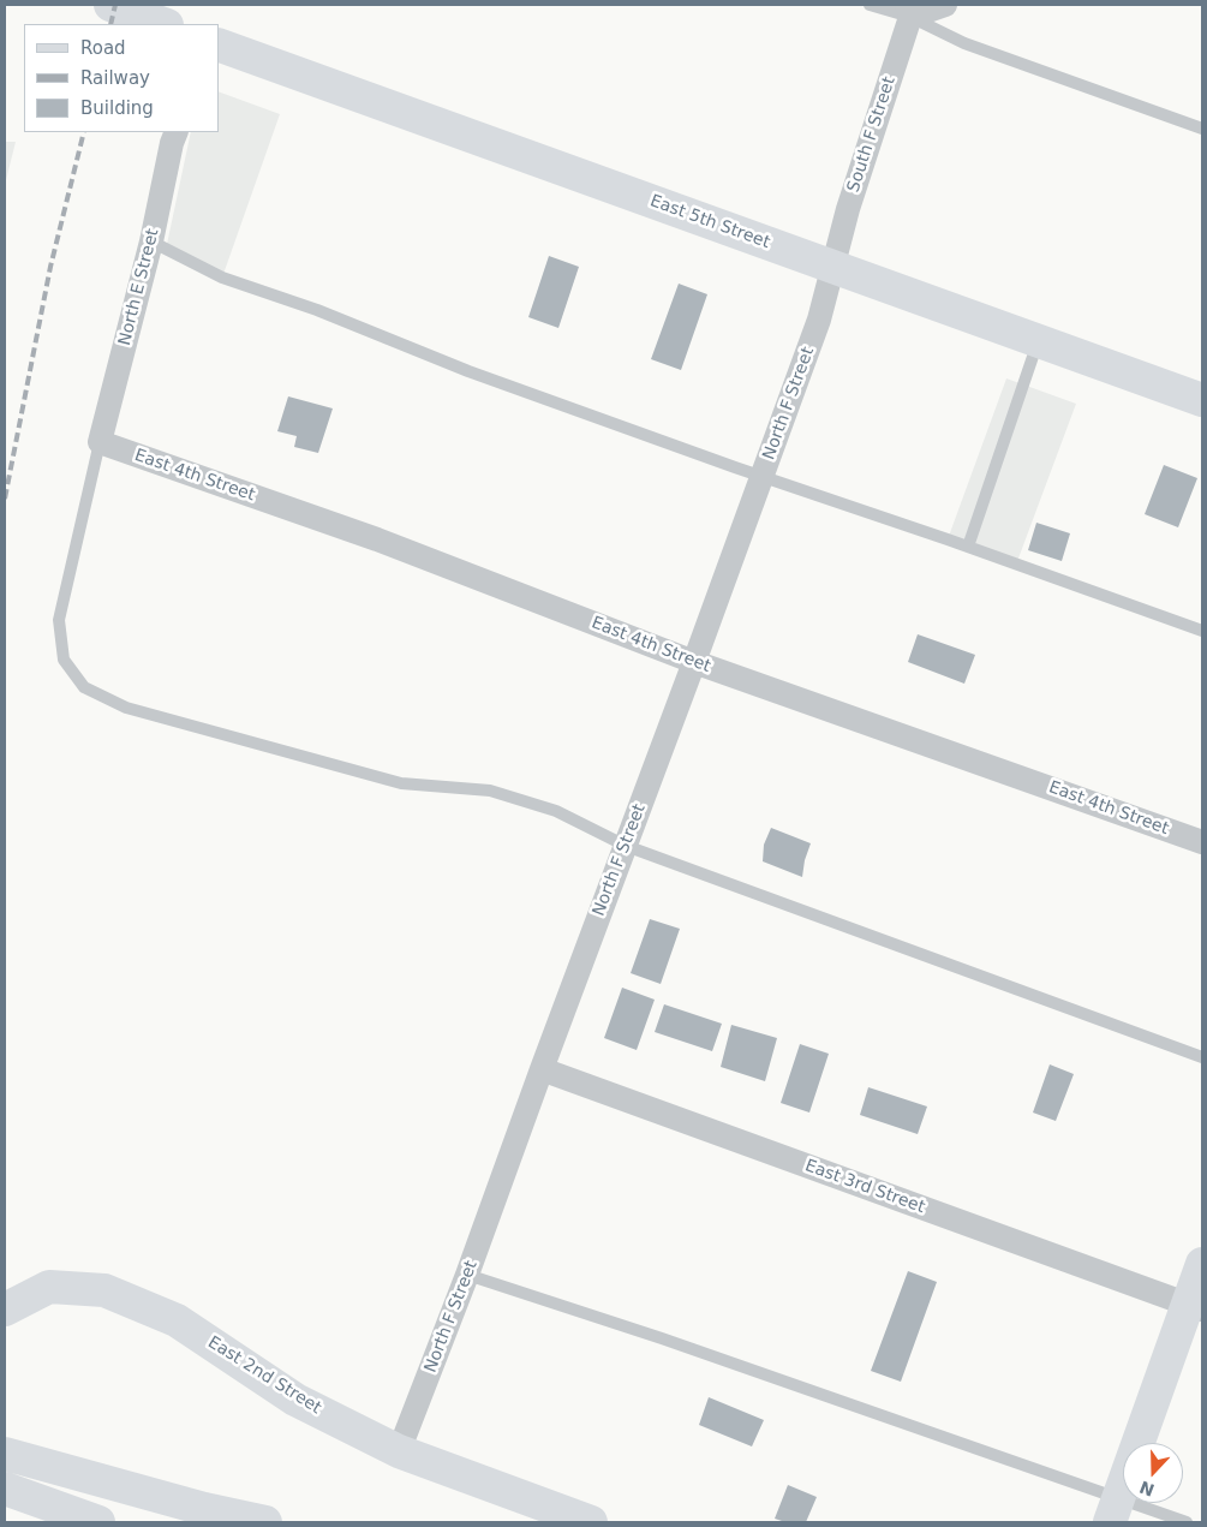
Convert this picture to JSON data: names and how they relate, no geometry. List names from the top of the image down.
{
  "streets": {
    "main road": ["East 5th Street", "East 2nd Street"],
    "street": [
      "South F Street",
      "North E Street",
      "North F Street",
      "East 4th Street",
      "East 3rd Street"
    ]
  },
  "crossings": [
    ["South F Street", "East 5th Street"],
    ["South F Street", "North F Street"],
    ["East 5th Street", "North F Street"],
    ["North E Street", "East 4th Street"],
    ["North F Street", "East 4th Street"],
    ["North F Street", "East 3rd Street"],
    ["North F Street", "East 2nd Street"]
  ],
  "legend": ["Road", "Railway", "Building"],
  "north": "bottom"
}
